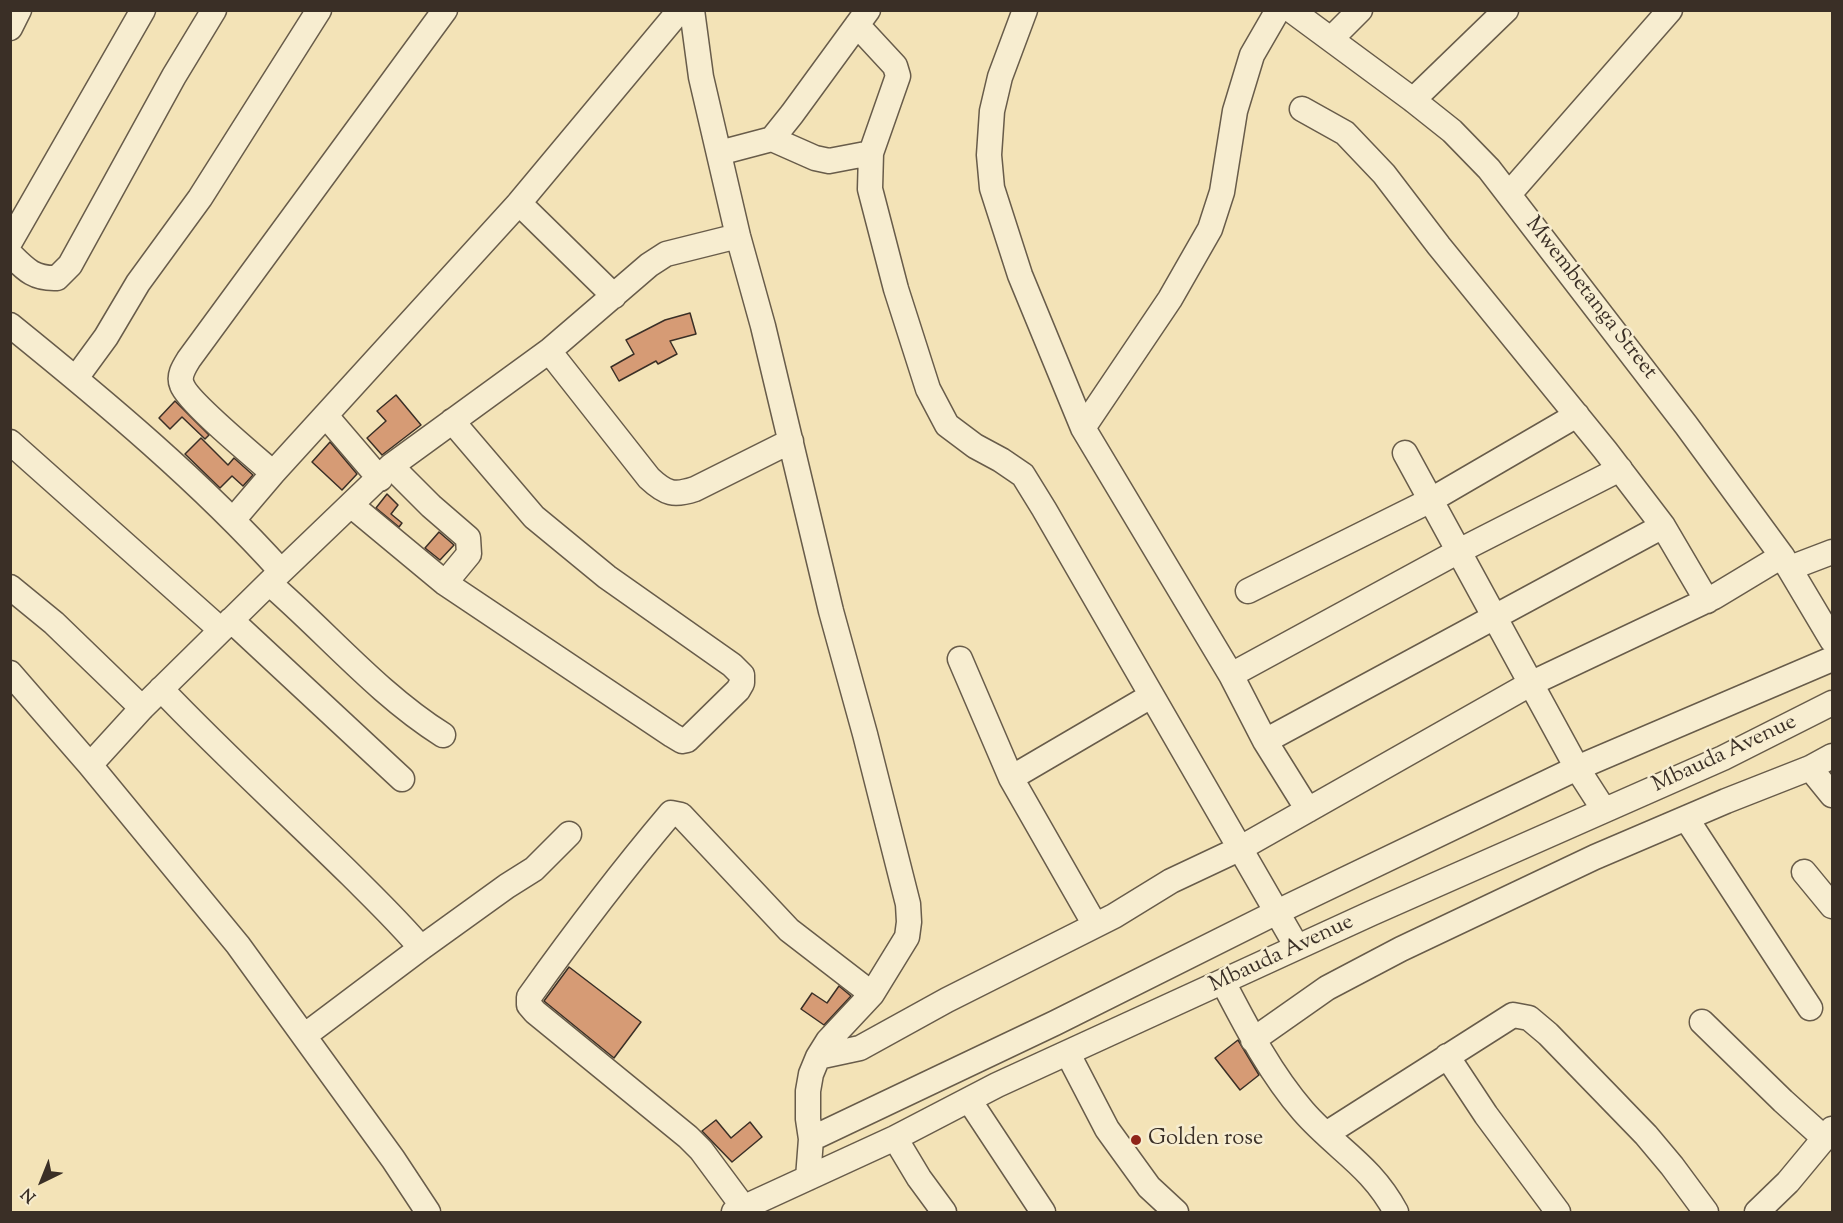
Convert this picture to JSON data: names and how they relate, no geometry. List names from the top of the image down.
{
  "streets": {
    "street": ["Mwembetanga Street", "Mbauda Avenue"]
  },
  "places": ["Golden rose"],
  "north": "bottom left"
}
